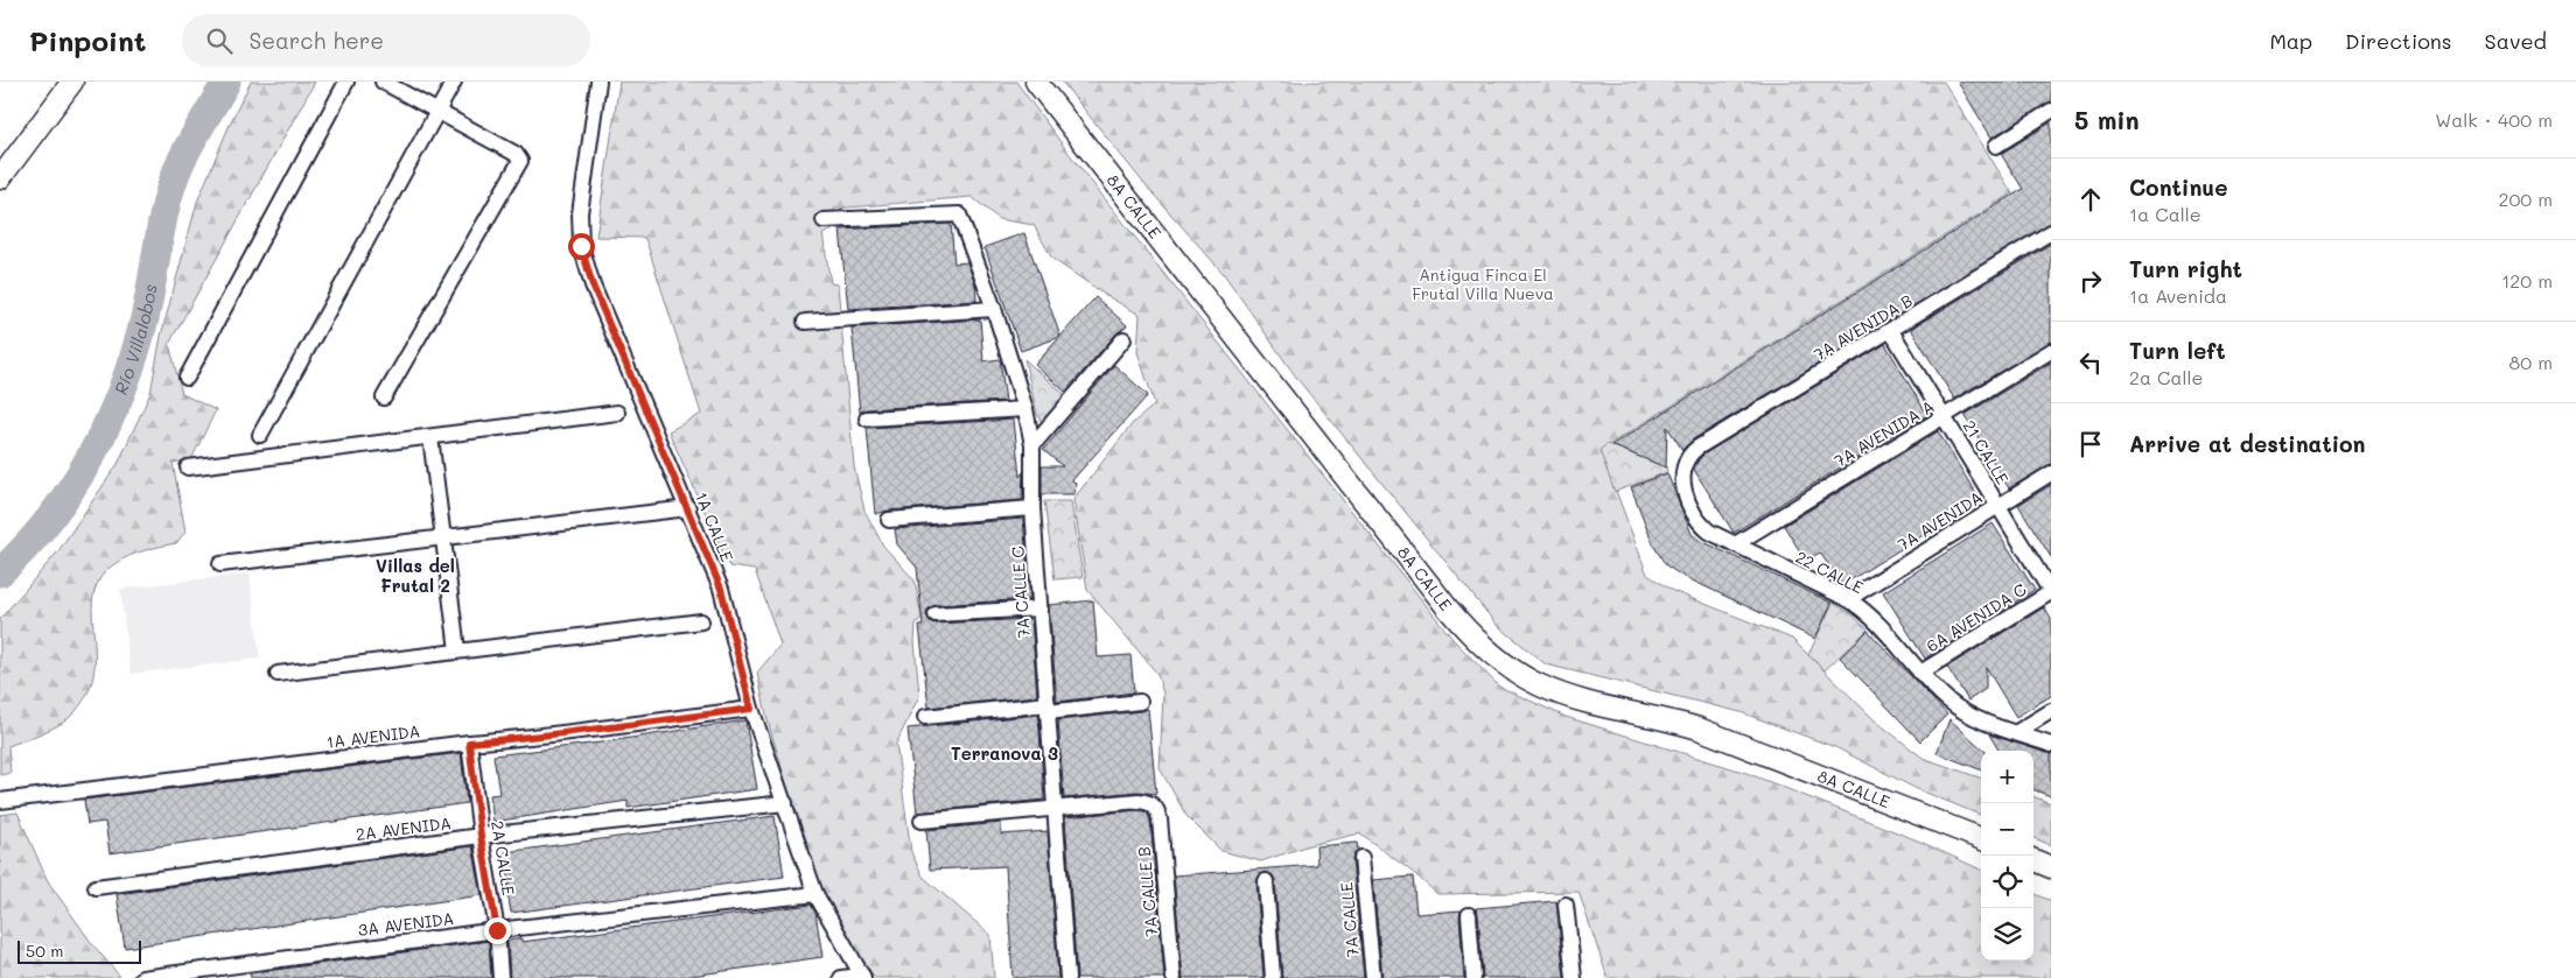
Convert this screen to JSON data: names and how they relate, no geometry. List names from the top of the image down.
{
  "streets": {
    "main road": ["8A CALLE"],
    "street": [
      "7A AVENIDA B",
      "7A AVENIDA A",
      "21 CALLE",
      "7A AVENIDA",
      "1A CALLE",
      "22 CALLE",
      "7A CALLE C",
      "6A AVENIDA C",
      "1A AVENIDA",
      "2A AVENIDA",
      "2A CALLE",
      "7A CALLE B",
      "7A CALLE",
      "3A AVENIDA"
    ]
  },
  "crossings": [
    ["7A AVENIDA B", "21 CALLE"],
    ["7A AVENIDA B", "22 CALLE"],
    ["7A AVENIDA A", "21 CALLE"],
    ["7A AVENIDA A", "22 CALLE"],
    ["21 CALLE", "7A AVENIDA"],
    ["21 CALLE", "6A AVENIDA C"],
    ["7A AVENIDA", "22 CALLE"],
    ["1A CALLE", "1A AVENIDA"],
    ["1A CALLE", "2A AVENIDA"],
    ["1A CALLE", "3A AVENIDA"],
    ["22 CALLE", "6A AVENIDA C"],
    ["7A CALLE C", "7A CALLE B"],
    ["1A AVENIDA", "2A CALLE"],
    ["2A AVENIDA", "2A CALLE"],
    ["2A CALLE", "3A AVENIDA"]
  ],
  "districts": ["Villas del Frutal 2", "Terranova 3"],
  "water": ["Río Villalobos"],
  "parks": ["Antigua Finca El Frutal Villa Nueva"],
  "scale_bar": "50 m",
  "page": {
    "header": "Pinpoint",
    "search": "Search here",
    "nav": ["Map", "Directions", "Saved"],
    "heading": ["5 min", "Walk · 400 m"],
    "list": [
      ["Continue", "1a Calle", "200 m"],
      ["Turn right", "1a Avenida", "120 m"],
      ["Turn left", "2a Calle", "80 m"],
      "Arrive at destination"
    ],
    "map_buttons": ["+", "−"],
    "scale": "50 m"
  }
}
